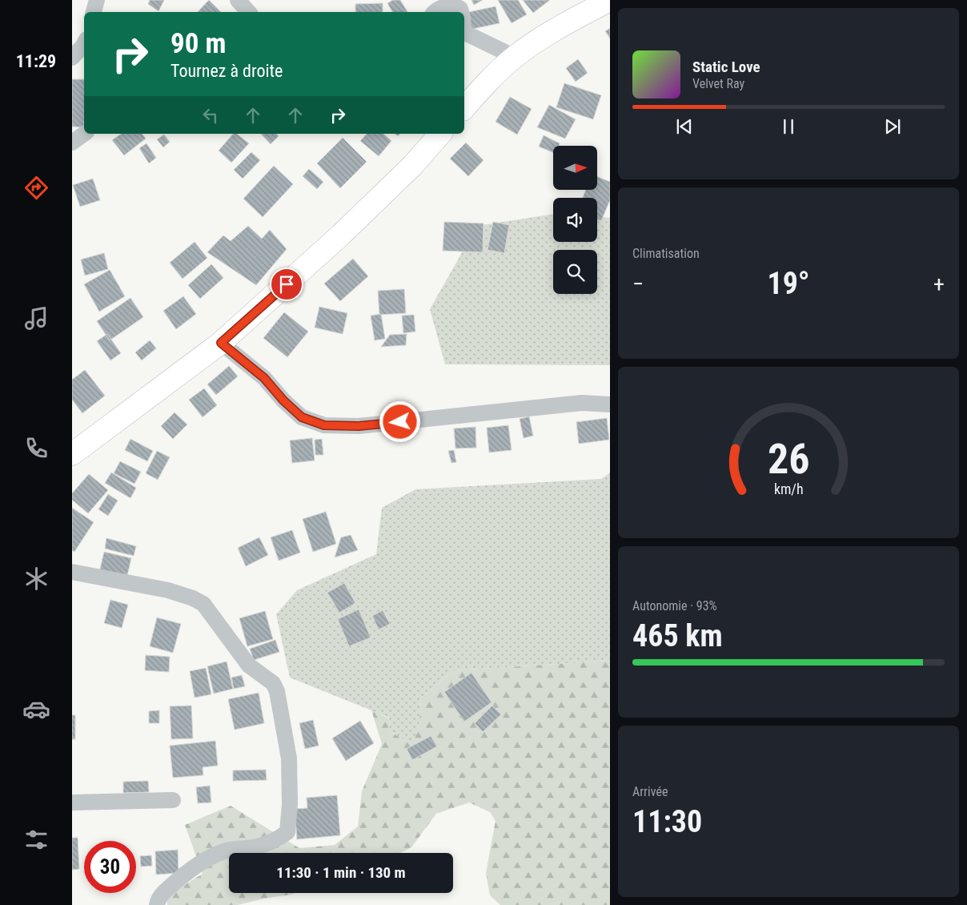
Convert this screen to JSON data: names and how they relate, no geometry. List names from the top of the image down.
{
  "north": "right",
  "page": {
    "tabs": "11:29",
    "turn": ["90 m", "Tournez à droite"],
    "song": ["Static Love", "Velvet Ray"],
    "tile": [
      "Climatisation",
      ["Autonomie · 93%", "465 km"],
      ["Arrivée", "11:30"]
    ],
    "heat": ["−", "19°", "+"],
    "limit": "30",
    "trip": "11:30 · 1 min · 130 m",
    "gauge": ["26", "km/h"]
  }
}
